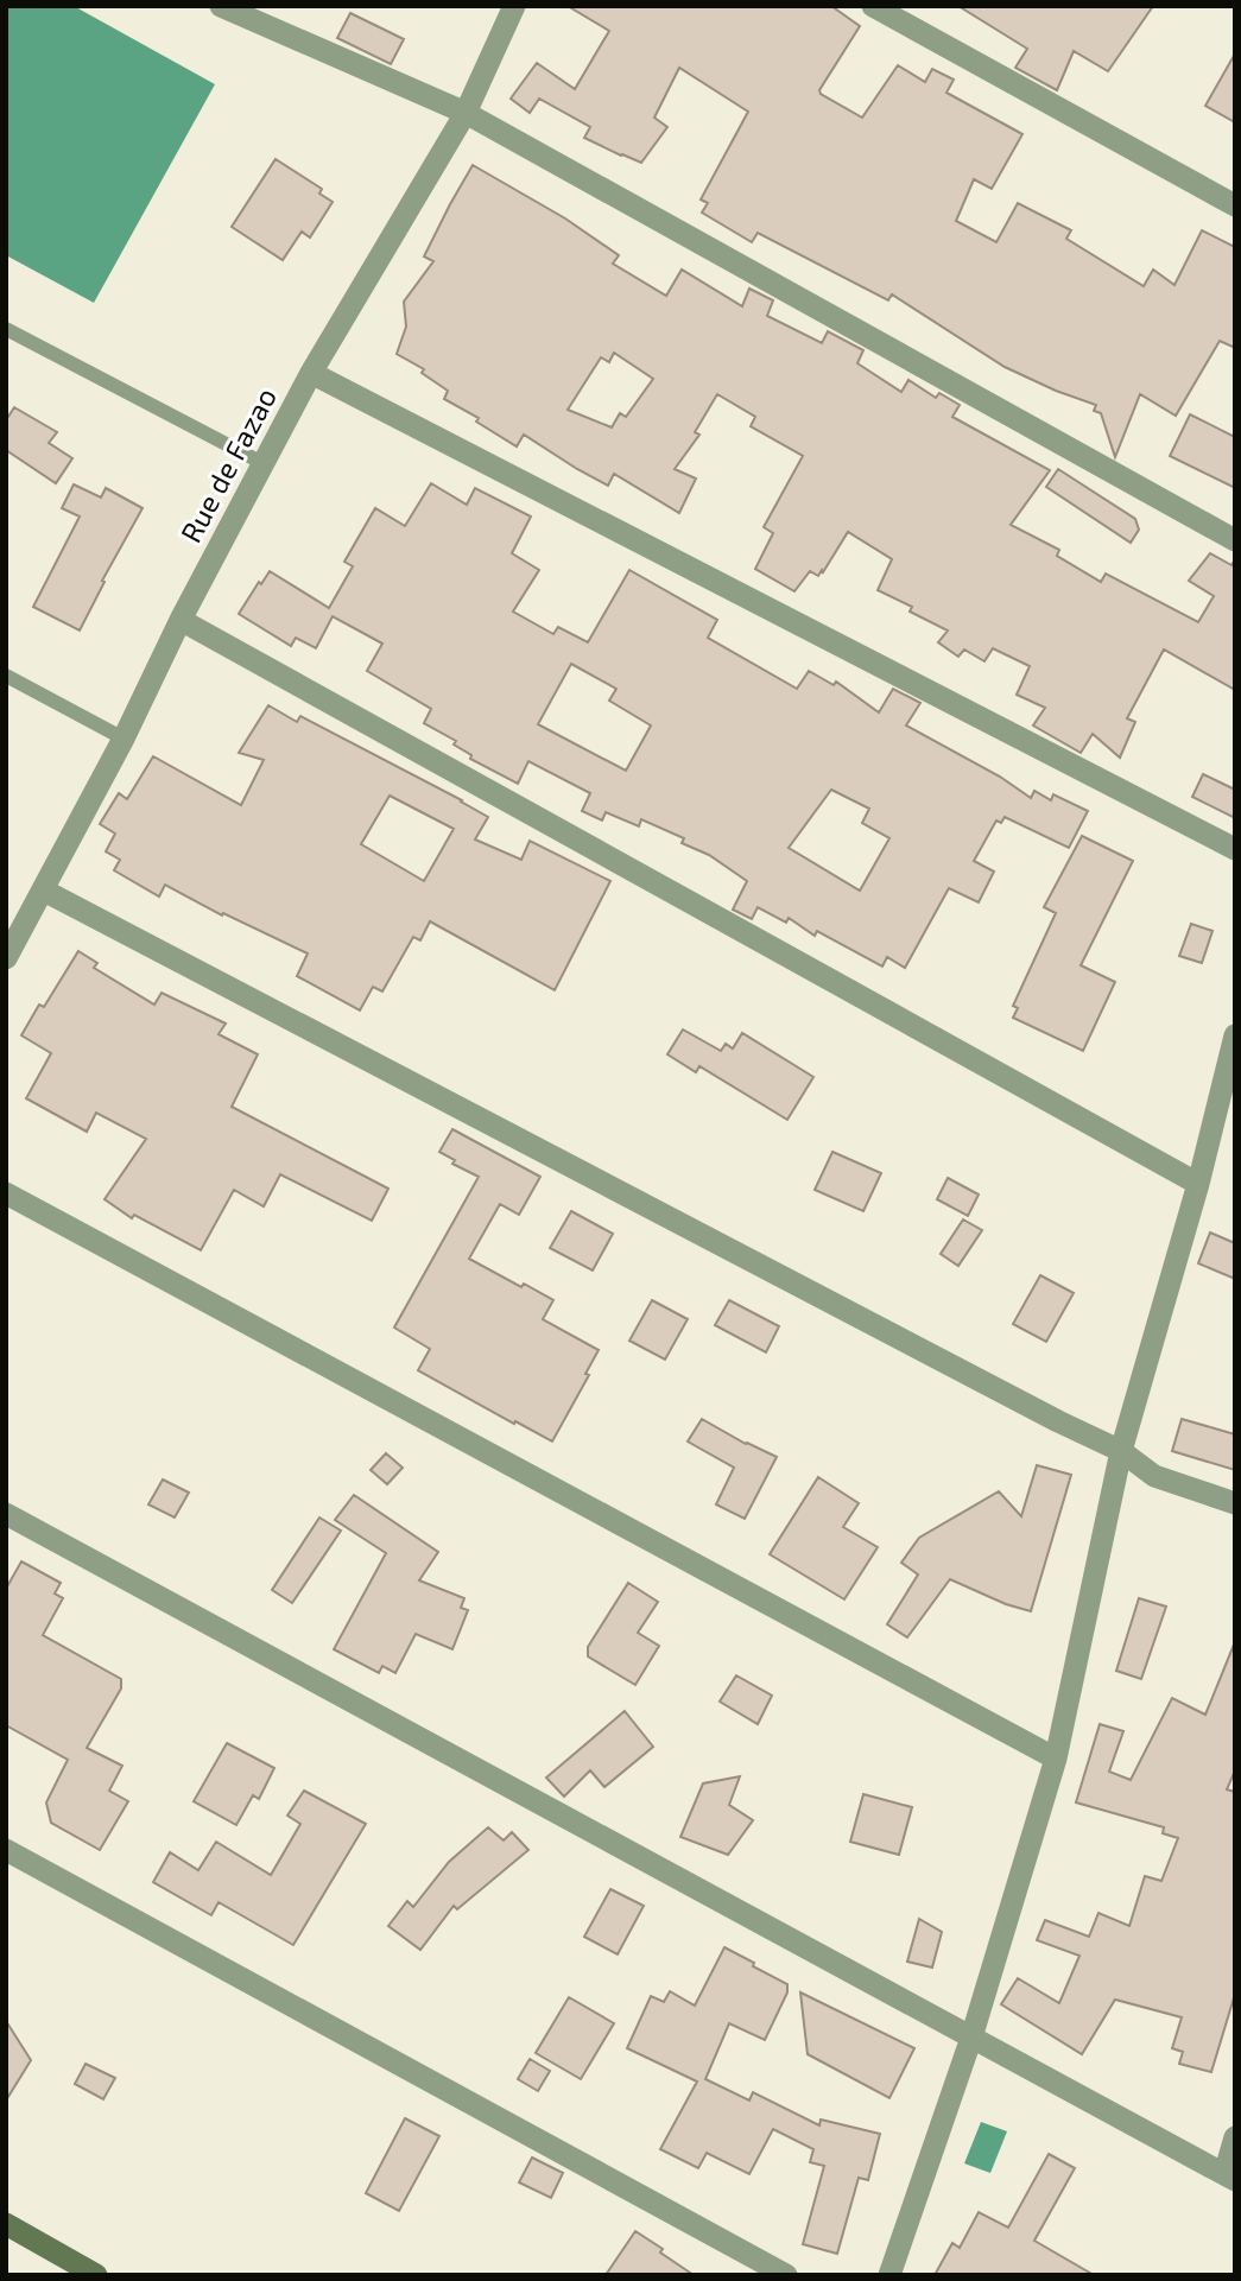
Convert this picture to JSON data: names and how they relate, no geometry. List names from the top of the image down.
{
  "streets": {
    "street": ["Rue de Fazao"]
  }
}
